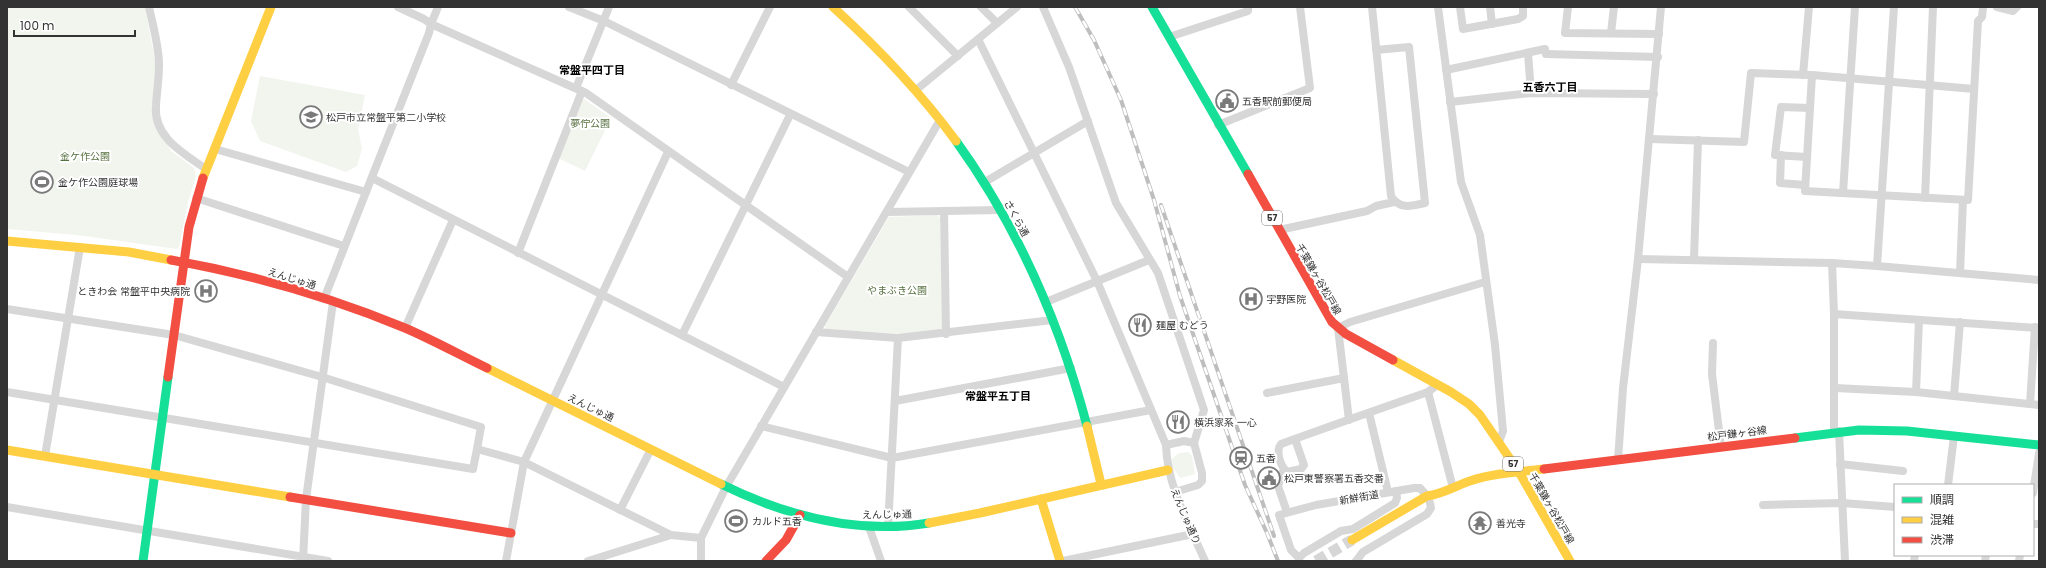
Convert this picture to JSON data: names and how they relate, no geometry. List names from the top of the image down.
{
  "streets": {
    "street": [
      "さくら通",
      "57",
      "えんじゅ通",
      "千葉鎌ヶ谷松戸線",
      "松戸鎌ヶ谷線",
      "新鮮街道",
      "えんじゅ通り"
    ]
  },
  "crossings": [
    ["さくら通", "えんじゅ通"],
    ["えんじゅ通", "えんじゅ通り"],
    ["千葉鎌ヶ谷松戸線", "松戸鎌ヶ谷線"],
    ["松戸鎌ヶ谷線", "新鮮街道"]
  ],
  "districts": ["常盤平四丁目", "五香六丁目", "常盤平五丁目"],
  "parks": ["夢佇公園", "金ケ作公園", "やまぶき公園"],
  "places": {
    "public building": ["五香駅前郵便局", "松戸東警察署五香交番"],
    "school or university": ["松戸市立常盤平第二小学校"],
    "sports": ["金ケ作公園庭球場", "カルド五香"],
    "hospital": ["ときわ会 常盤平中央病院", "宇野医院"],
    "restaurant": ["麺屋 むどう", "横浜家系 一心"],
    "station": ["五香"],
    "temple": ["善光寺"]
  },
  "legend": ["順調", "混雑", "渋滞"],
  "scale_bar": "100 m"
}
